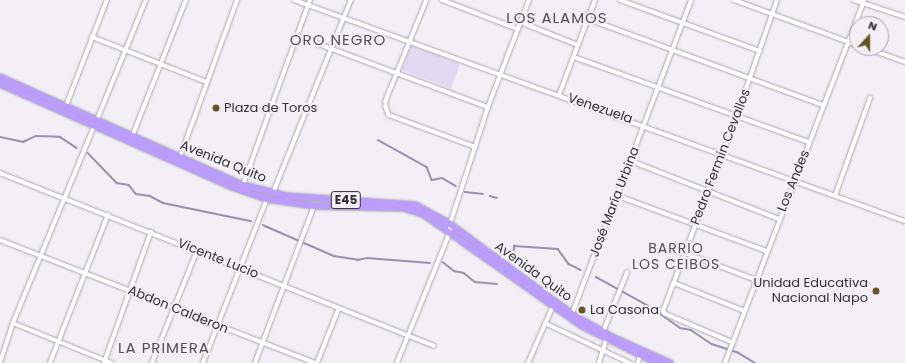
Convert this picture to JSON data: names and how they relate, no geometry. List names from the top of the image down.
{
  "streets": {
    "highway": ["Avenida Quito", "E45"],
    "street": [
      "Venezuela",
      "Pedro Fermin Cevallos",
      "Los Andes",
      "José María Urbina",
      "Vicente Lucio",
      "Abdon Calderon"
    ]
  },
  "crossings": [
    ["Venezuela", "Pedro Fermin Cevallos"],
    ["Venezuela", "Los Andes"],
    ["Venezuela", "José María Urbina"],
    ["Pedro Fermin Cevallos", "Los Andes"],
    ["Avenida Quito", "José María Urbina"]
  ],
  "districts": [
    "LOS ALAMOS",
    "ORO NEGRO",
    "BARRIO LOS CEIBOS",
    "LA PRIMERA"
  ],
  "places": ["Plaza de Toros", "Unidad Educativa Nacional Napo", "La Casona"],
  "north": "top"
}
